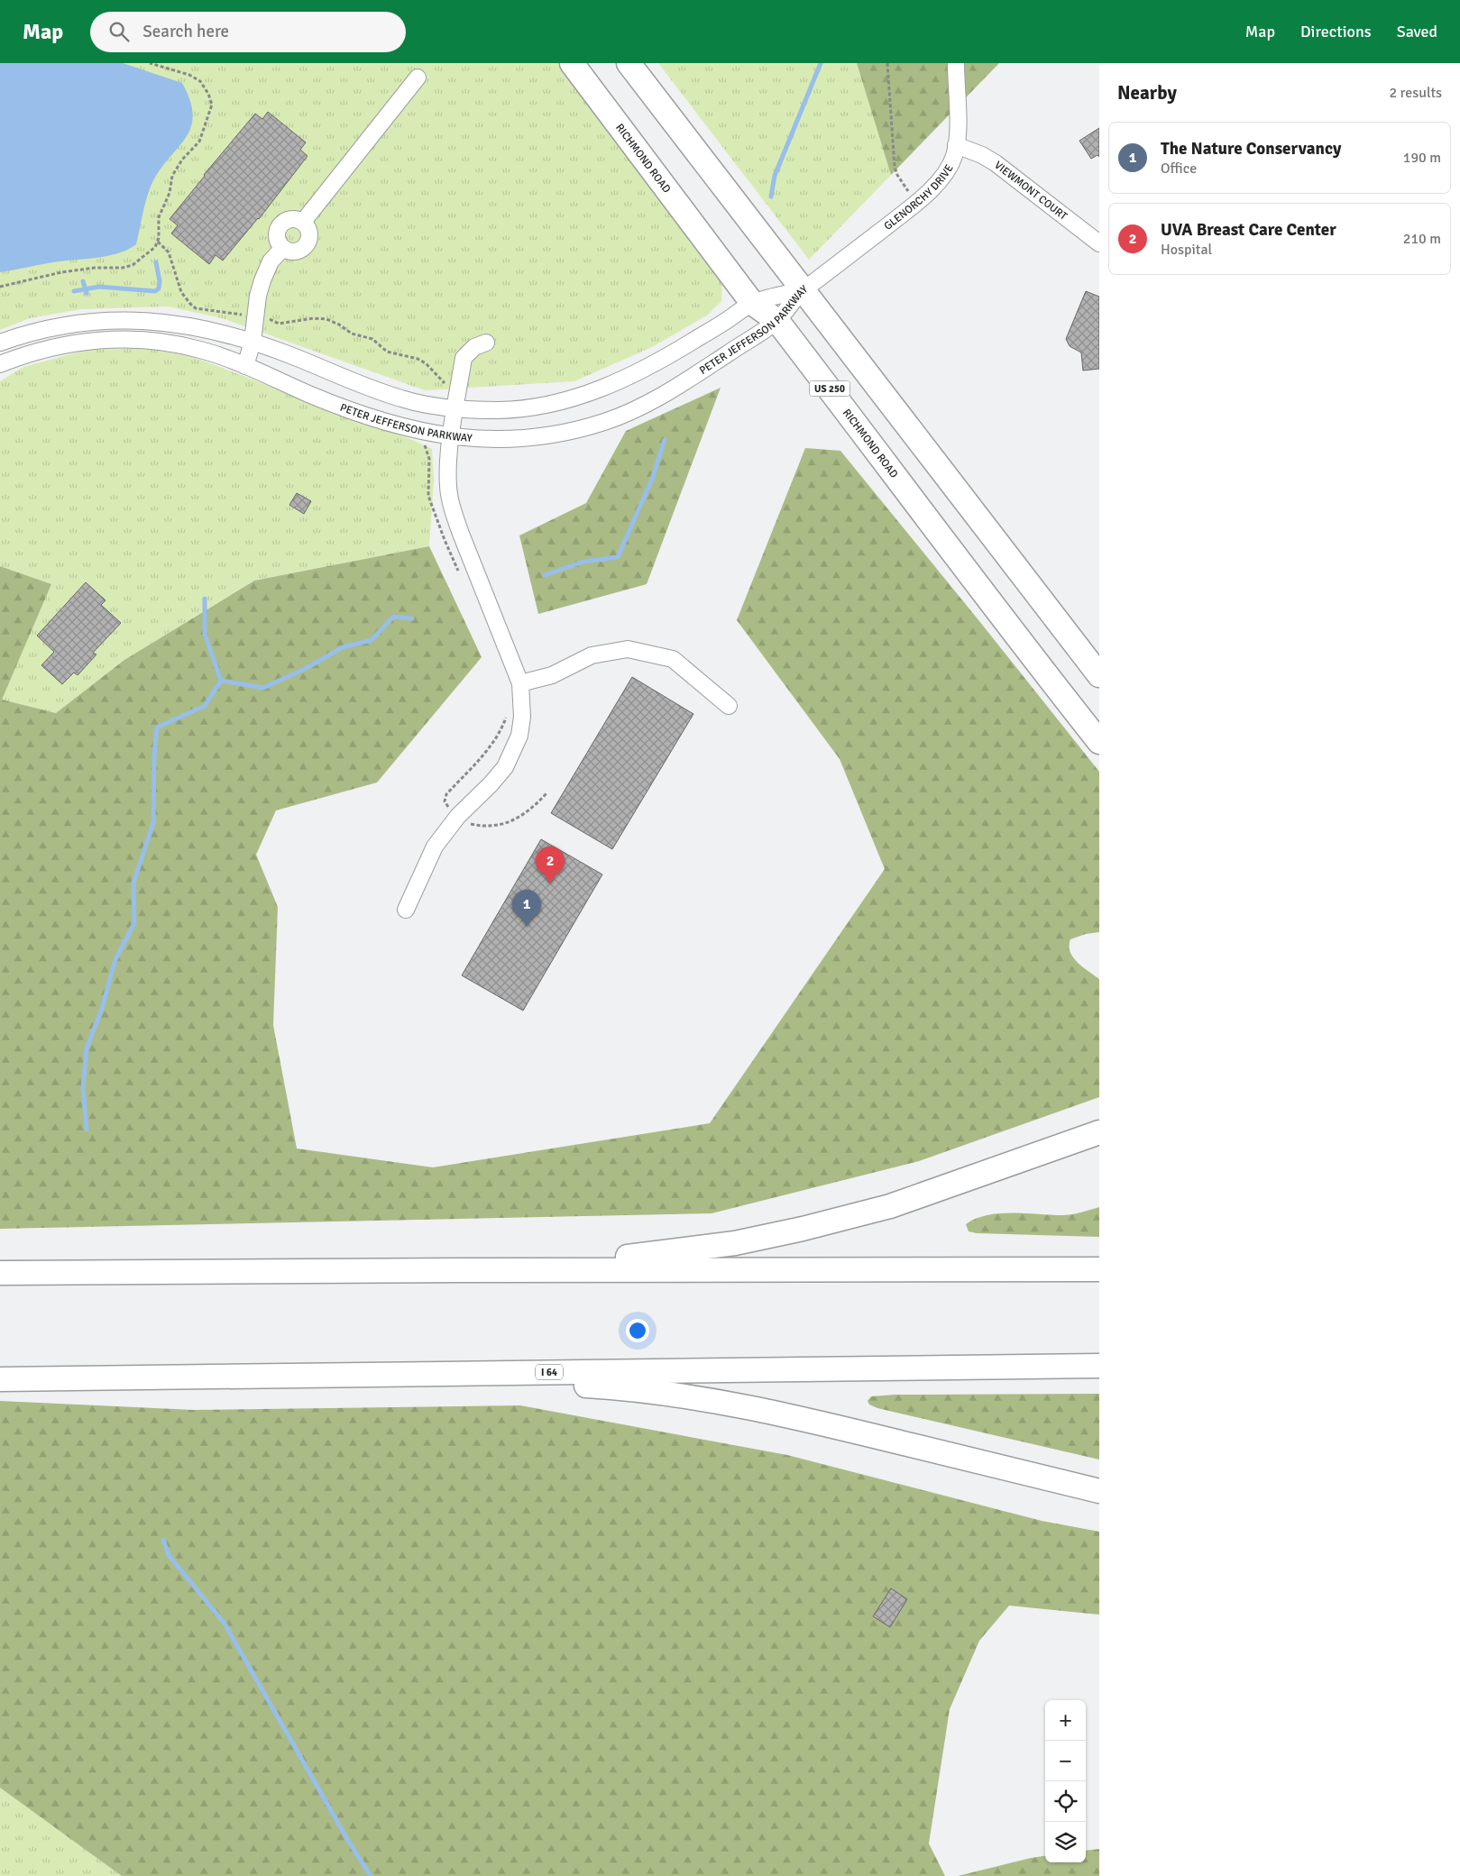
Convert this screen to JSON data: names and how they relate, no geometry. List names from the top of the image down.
{
  "streets": {
    "highway": ["RICHMOND ROAD", "US 250", "I 64"],
    "street": ["VIEWMONT COURT", "GLENORCHY DRIVE", "PETER JEFFERSON PARKWAY"]
  },
  "crossings": [
    ["RICHMOND ROAD", "PETER JEFFERSON PARKWAY"],
    ["VIEWMONT COURT", "GLENORCHY DRIVE"],
    ["GLENORCHY DRIVE", "PETER JEFFERSON PARKWAY"]
  ],
  "page": {
    "header": "Map",
    "search": "Search here",
    "nav": ["Map", "Directions", "Saved"],
    "heading": ["Nearby", "2 results"],
    "list": [
      {
        "mark": "1",
        "name": "The Nature Conservancy",
        "note": "Office",
        "value": "190 m"
      },
      {
        "mark": "2",
        "name": "UVA Breast Care Center",
        "note": "Hospital",
        "value": "210 m"
      }
    ],
    "pins": ["2", "1"],
    "map_buttons": ["+", "−"]
  }
}
